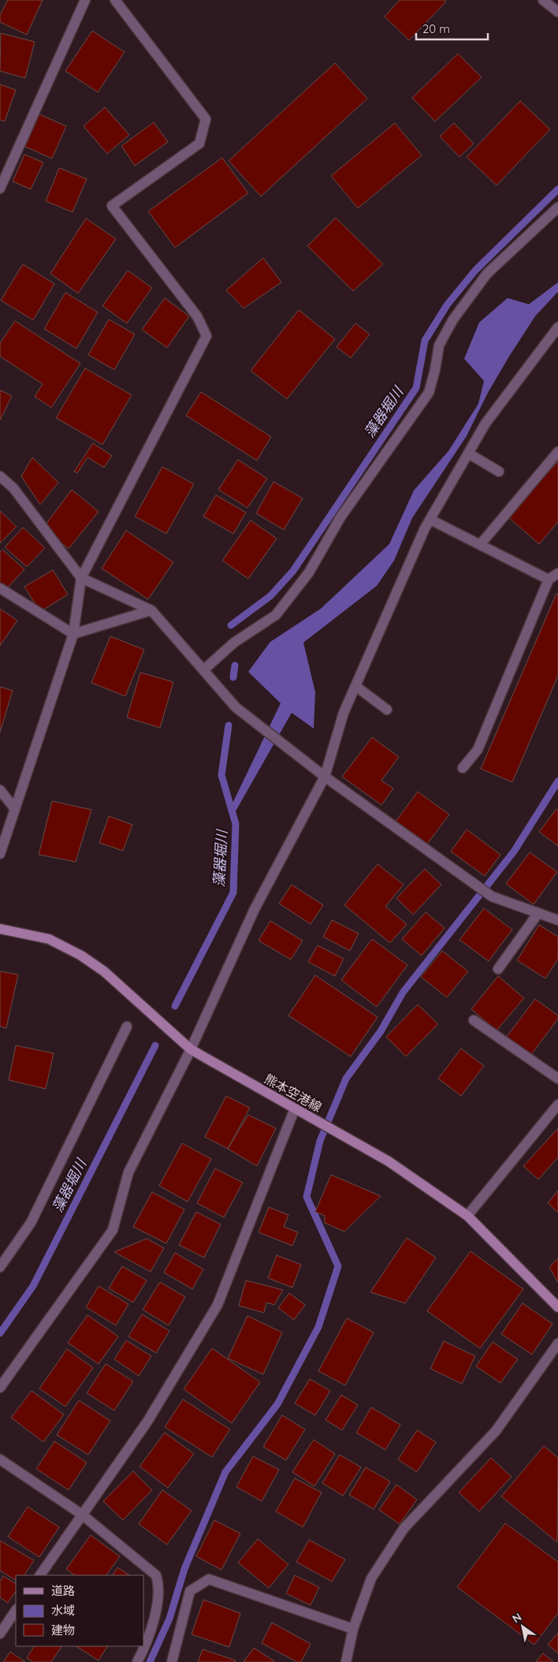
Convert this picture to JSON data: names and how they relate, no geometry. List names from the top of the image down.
{
  "streets": {
    "main road": ["熊本空港線"]
  },
  "water": ["藻器堀川"],
  "legend": ["道路", "水域", "建物"],
  "scale_bar": "20 m",
  "north": "top left"
}
